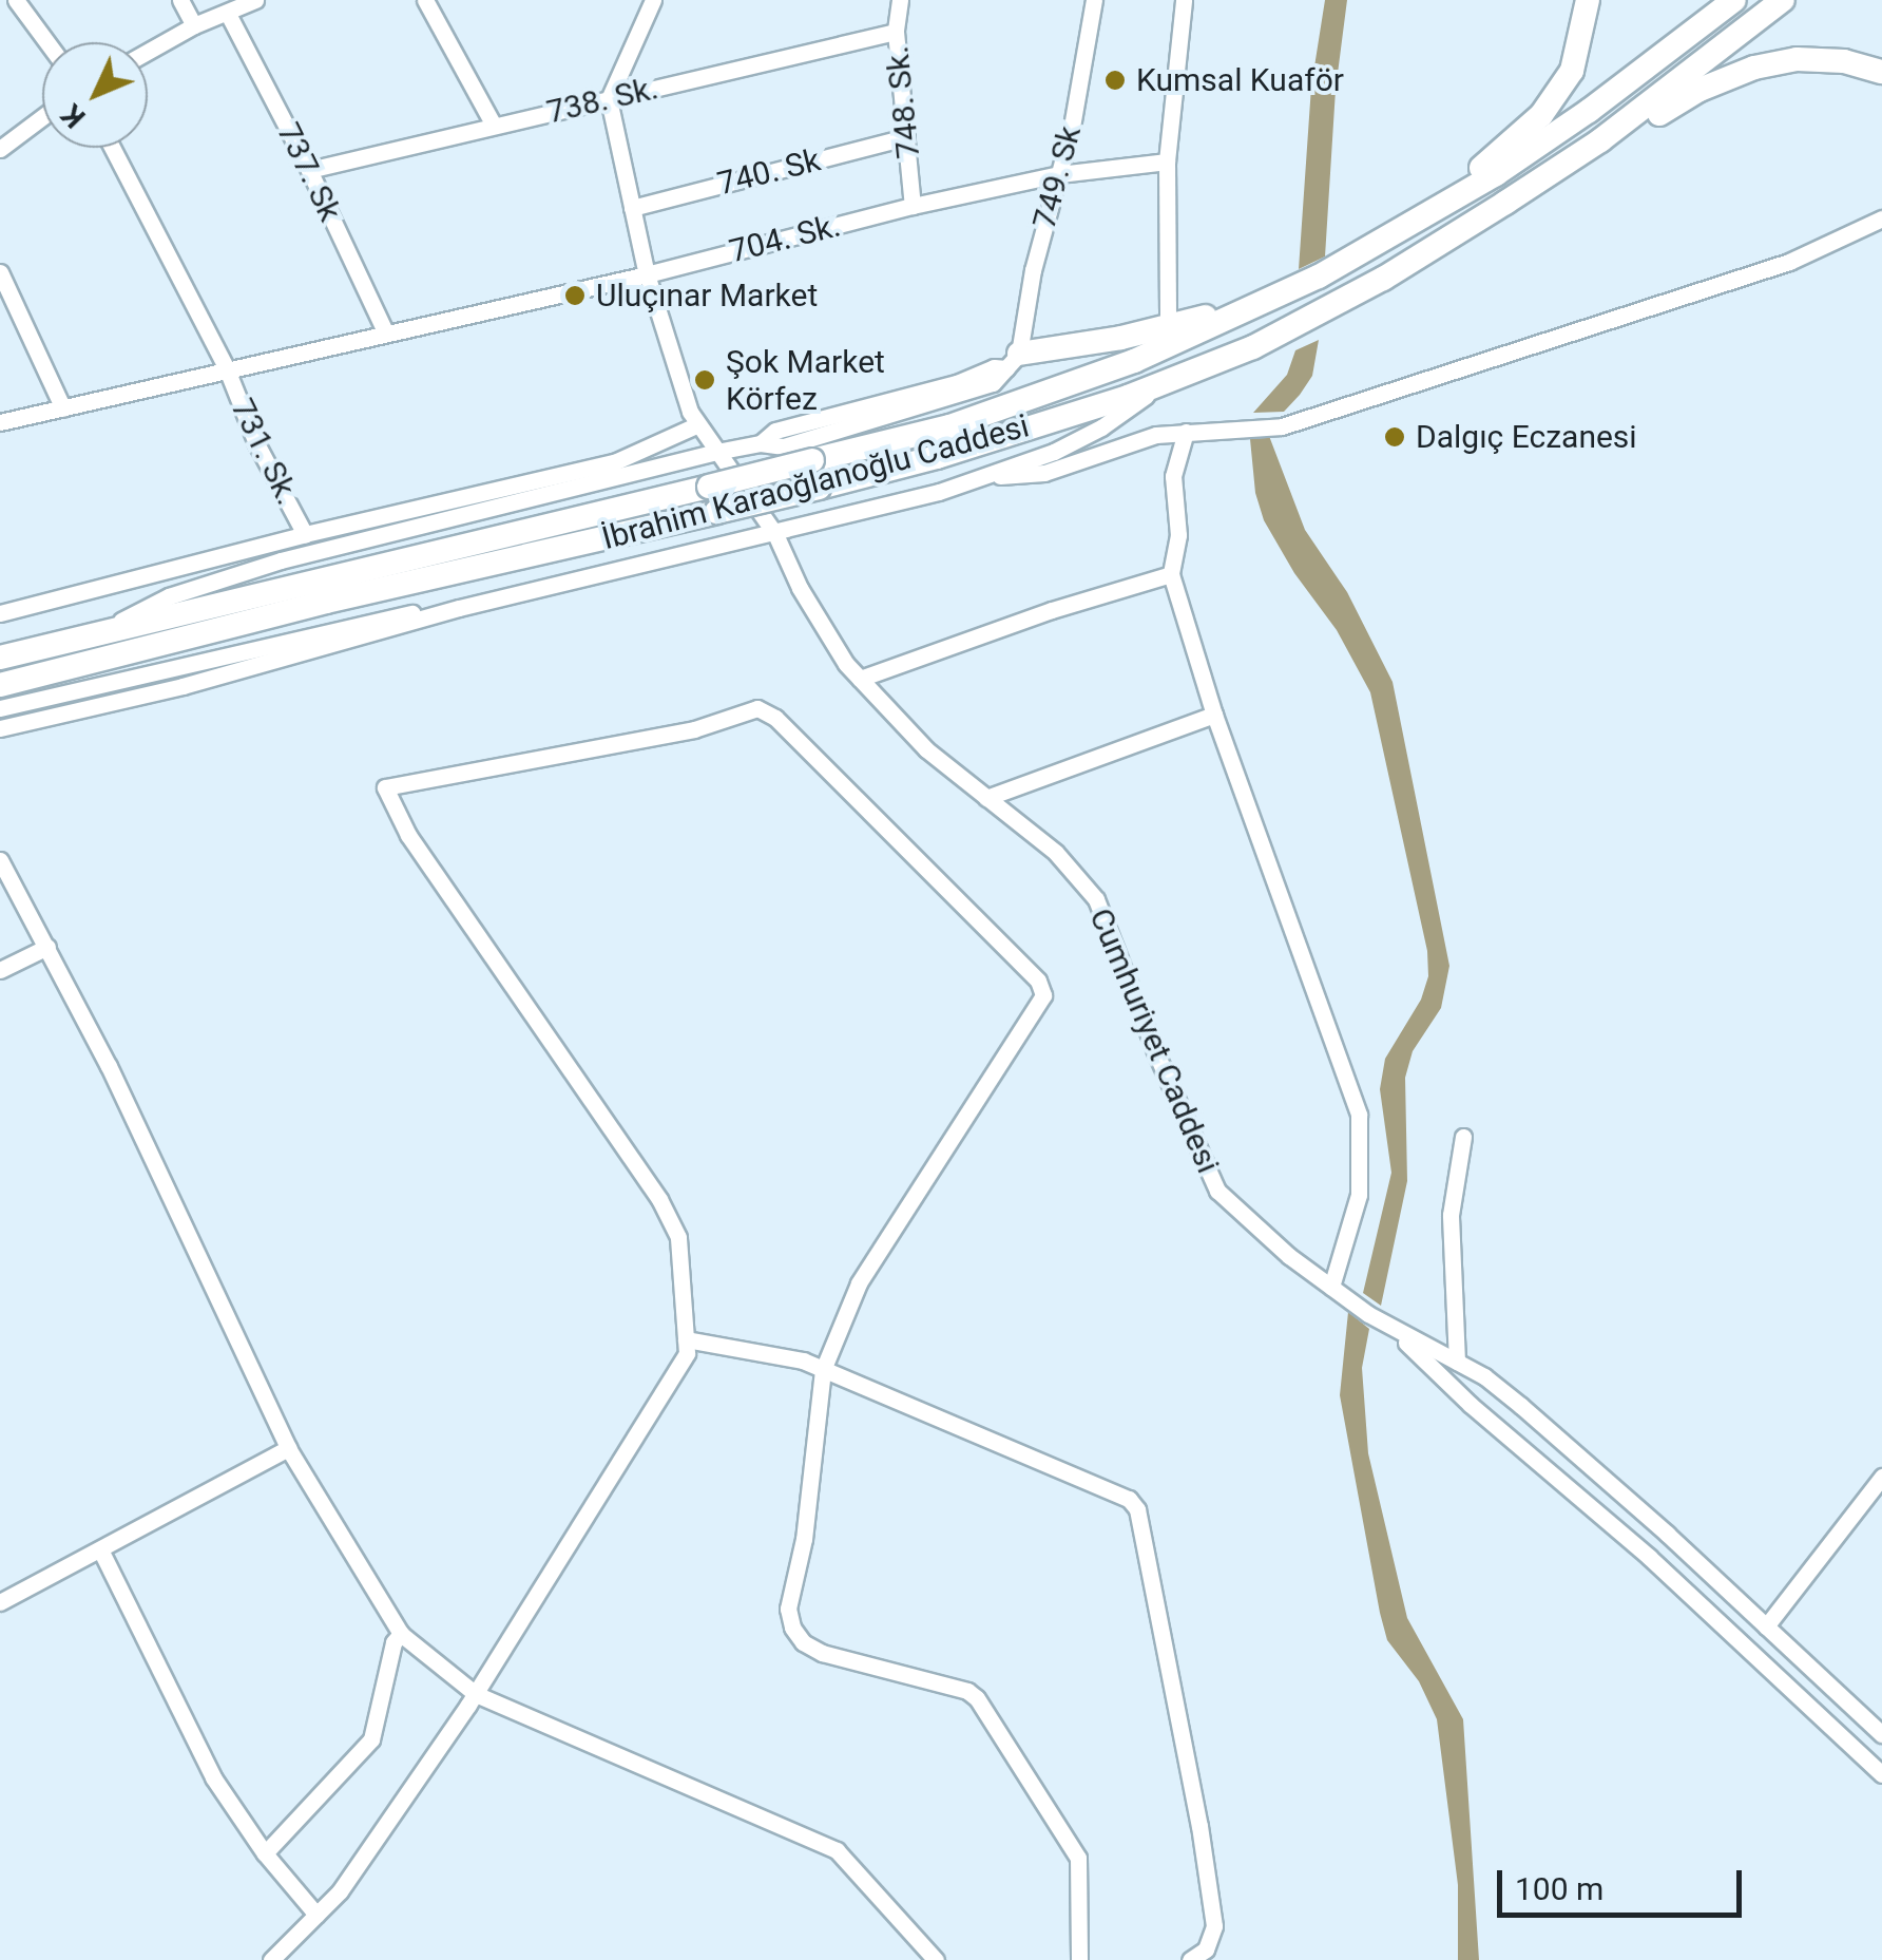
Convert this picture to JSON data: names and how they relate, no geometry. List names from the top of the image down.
{
  "streets": {
    "highway": ["İbrahim Karaoğlanoğlu Caddesi"],
    "street": [
      "738. Sk.",
      "748. Sk.",
      "737. Sk",
      "740. Sk",
      "749. Sk",
      "704. Sk.",
      "731. Sk.",
      "Cumhuriyet Caddesi"
    ]
  },
  "crossings": [
    ["738. Sk.", "748. Sk."],
    ["738. Sk.", "737. Sk"],
    ["738. Sk.", "Cumhuriyet Caddesi"],
    ["748. Sk.", "740. Sk"],
    ["748. Sk.", "704. Sk."],
    ["737. Sk", "704. Sk."],
    ["740. Sk", "Cumhuriyet Caddesi"],
    ["749. Sk", "704. Sk."],
    ["704. Sk.", "731. Sk."],
    ["704. Sk.", "Cumhuriyet Caddesi"]
  ],
  "places": [
    "Kumsal Kuaför",
    "Uluçınar Market",
    "Şok Market Körfez",
    "Dalgıç Eczanesi"
  ],
  "scale_bar": "100 m",
  "north": "bottom left"
}
